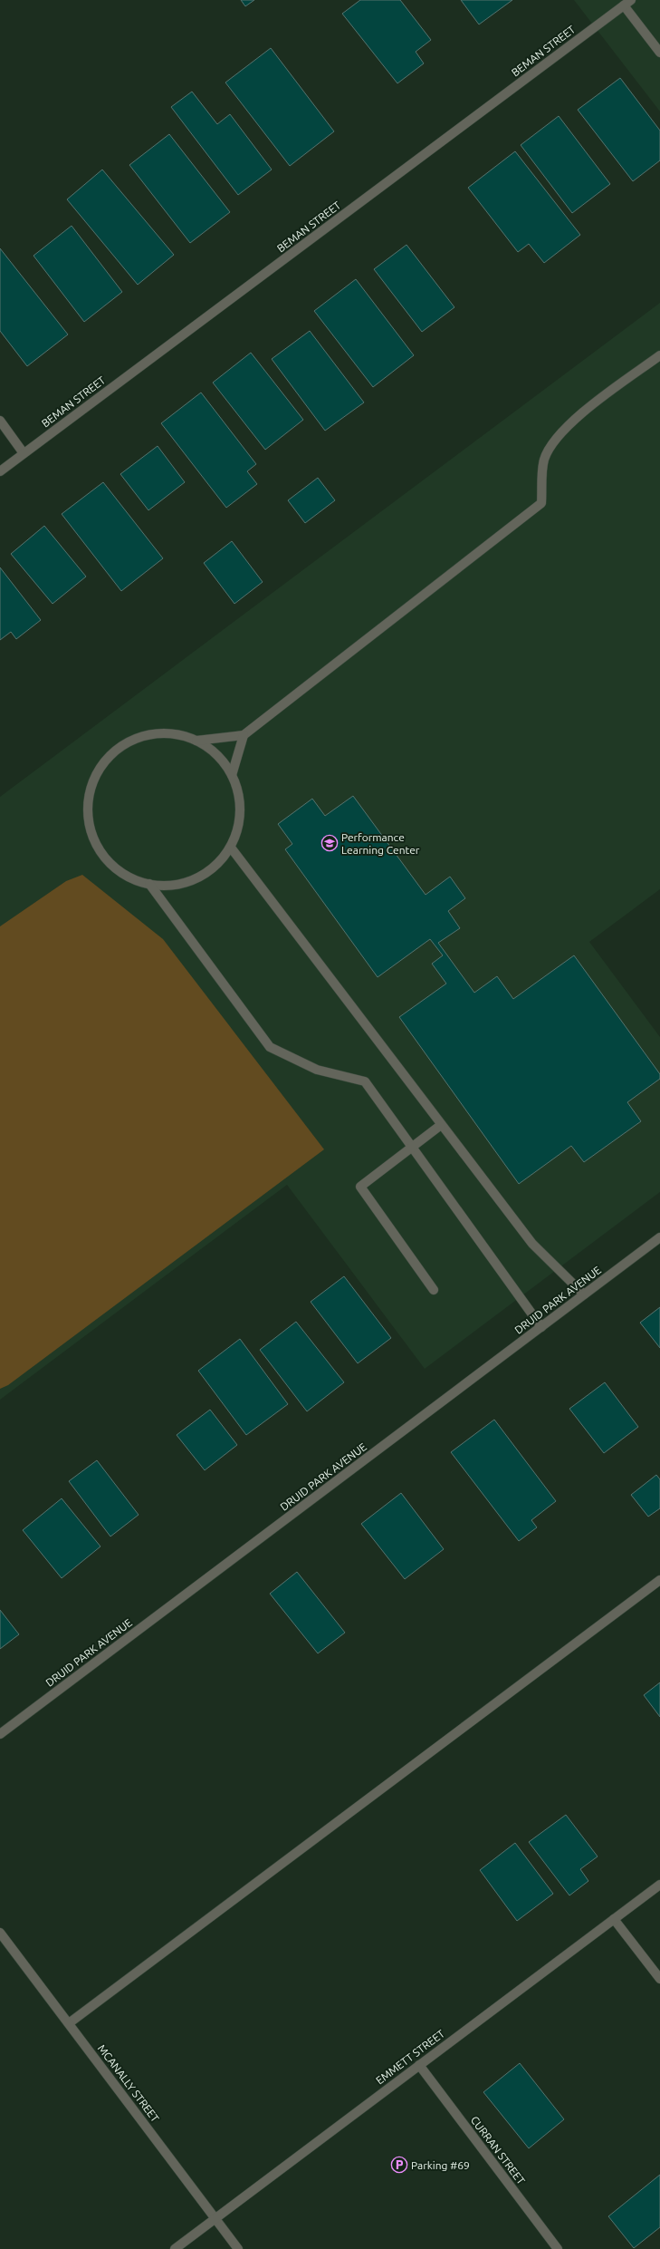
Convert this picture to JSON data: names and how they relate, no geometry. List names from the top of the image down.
{
  "streets": {
    "street": [
      "BEMAN STREET",
      "DRUID PARK AVENUE",
      "EMMETT STREET",
      "MCANALLY STREET",
      "CURRAN STREET"
    ]
  },
  "crossings": [
    ["EMMETT STREET", "MCANALLY STREET"],
    ["EMMETT STREET", "CURRAN STREET"]
  ],
  "places": {
    "school or university": ["Performance Learning Center"],
    "parking": ["Parking #69"]
  }
}
